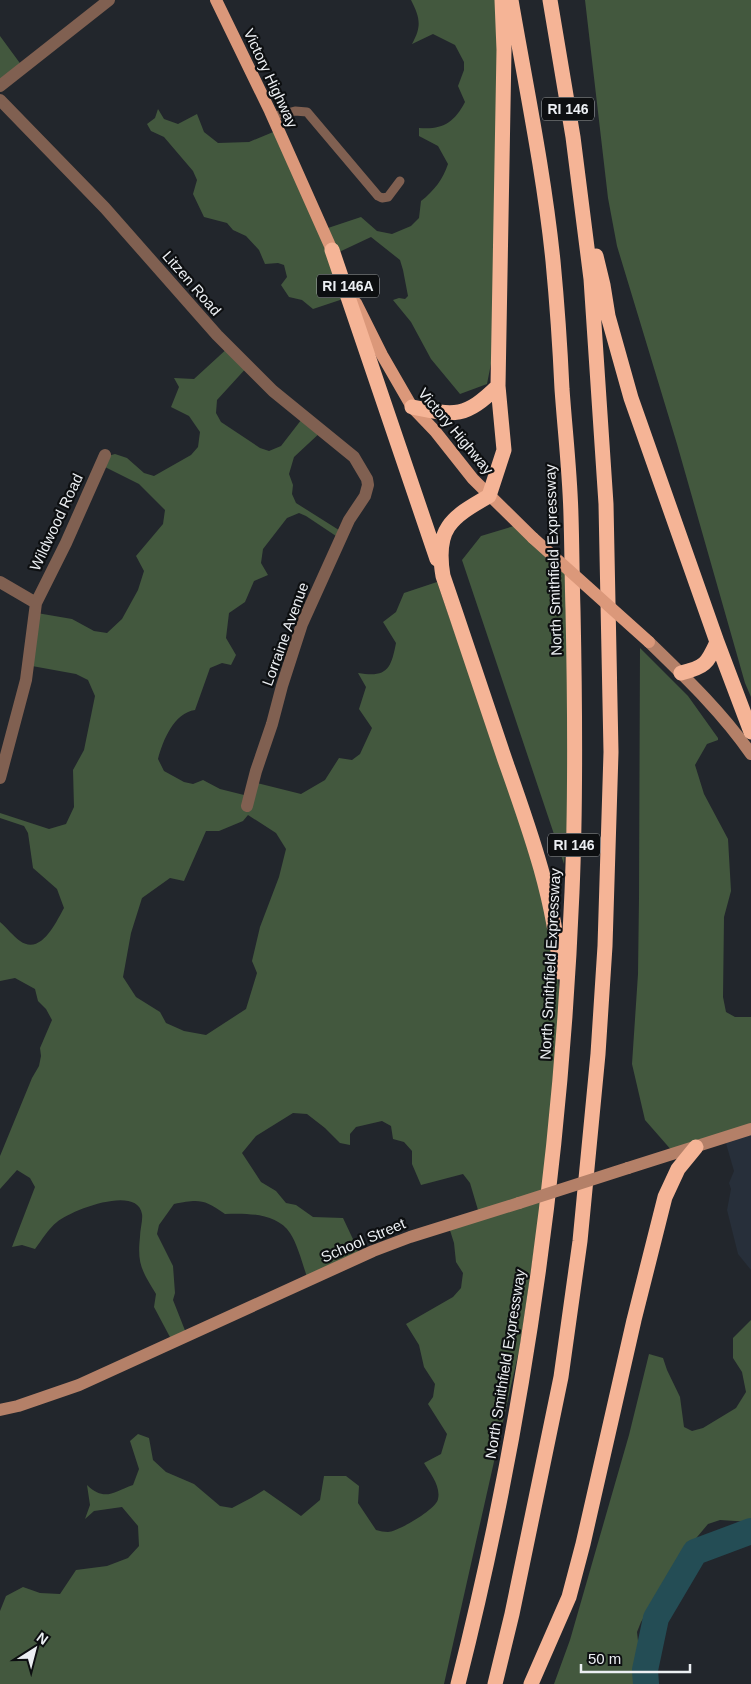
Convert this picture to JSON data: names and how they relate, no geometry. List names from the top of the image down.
{
  "streets": {
    "highway": ["RI 146", "North Smithfield Expressway"],
    "main road": ["Victory Highway", "RI 146A"],
    "street": [
      "Litzen Road",
      "Wildwood Road",
      "Lorraine Avenue",
      "School Street"
    ]
  },
  "crossings": [
    ["Litzen Road", "Lorraine Avenue"]
  ],
  "scale_bar": "50 m",
  "north": "top right"
}
